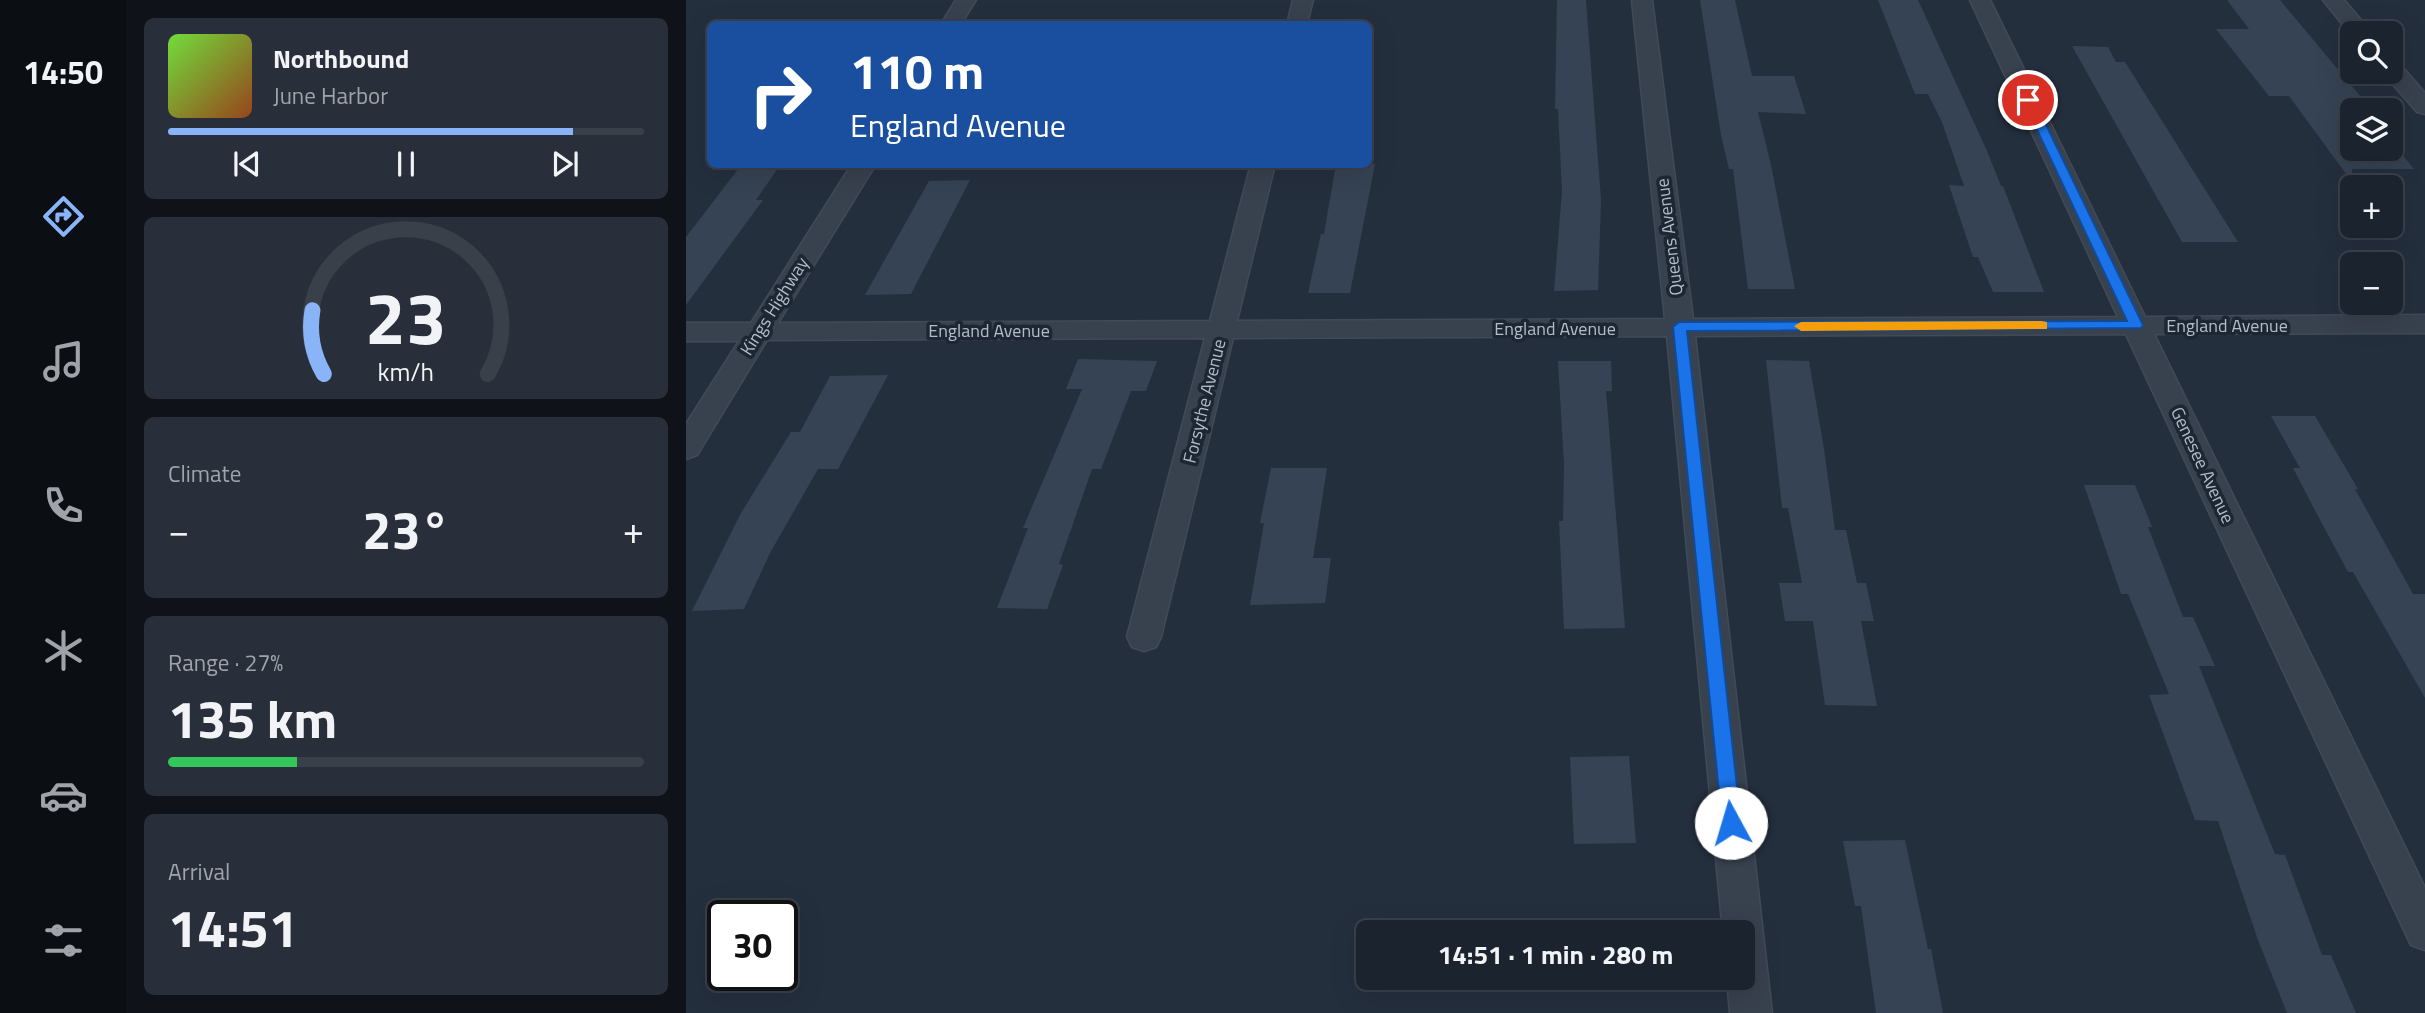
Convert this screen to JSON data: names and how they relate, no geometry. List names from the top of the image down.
{
  "streets": {
    "street": [
      "Queens Avenue",
      "Kings Highway",
      "England Avenue",
      "Forsythe Avenue",
      "Genesee Avenue"
    ]
  },
  "crossings": [
    ["Queens Avenue", "England Avenue"],
    ["Kings Highway", "England Avenue"],
    ["England Avenue", "Forsythe Avenue"],
    ["England Avenue", "Genesee Avenue"]
  ],
  "page": {
    "tabs": "14:50",
    "map_buttons": ["+", "−"],
    "turn": ["110 m", "England Avenue"],
    "song": ["Northbound", "June Harbor"],
    "tile": [
      "Climate",
      ["Range · 27%", "135 km"],
      ["Arrival", "14:51"]
    ],
    "heat": ["−", "23°", "+"],
    "limit": "30",
    "trip": "14:51 · 1 min · 280 m",
    "gauge": ["23", "km/h"]
  }
}
